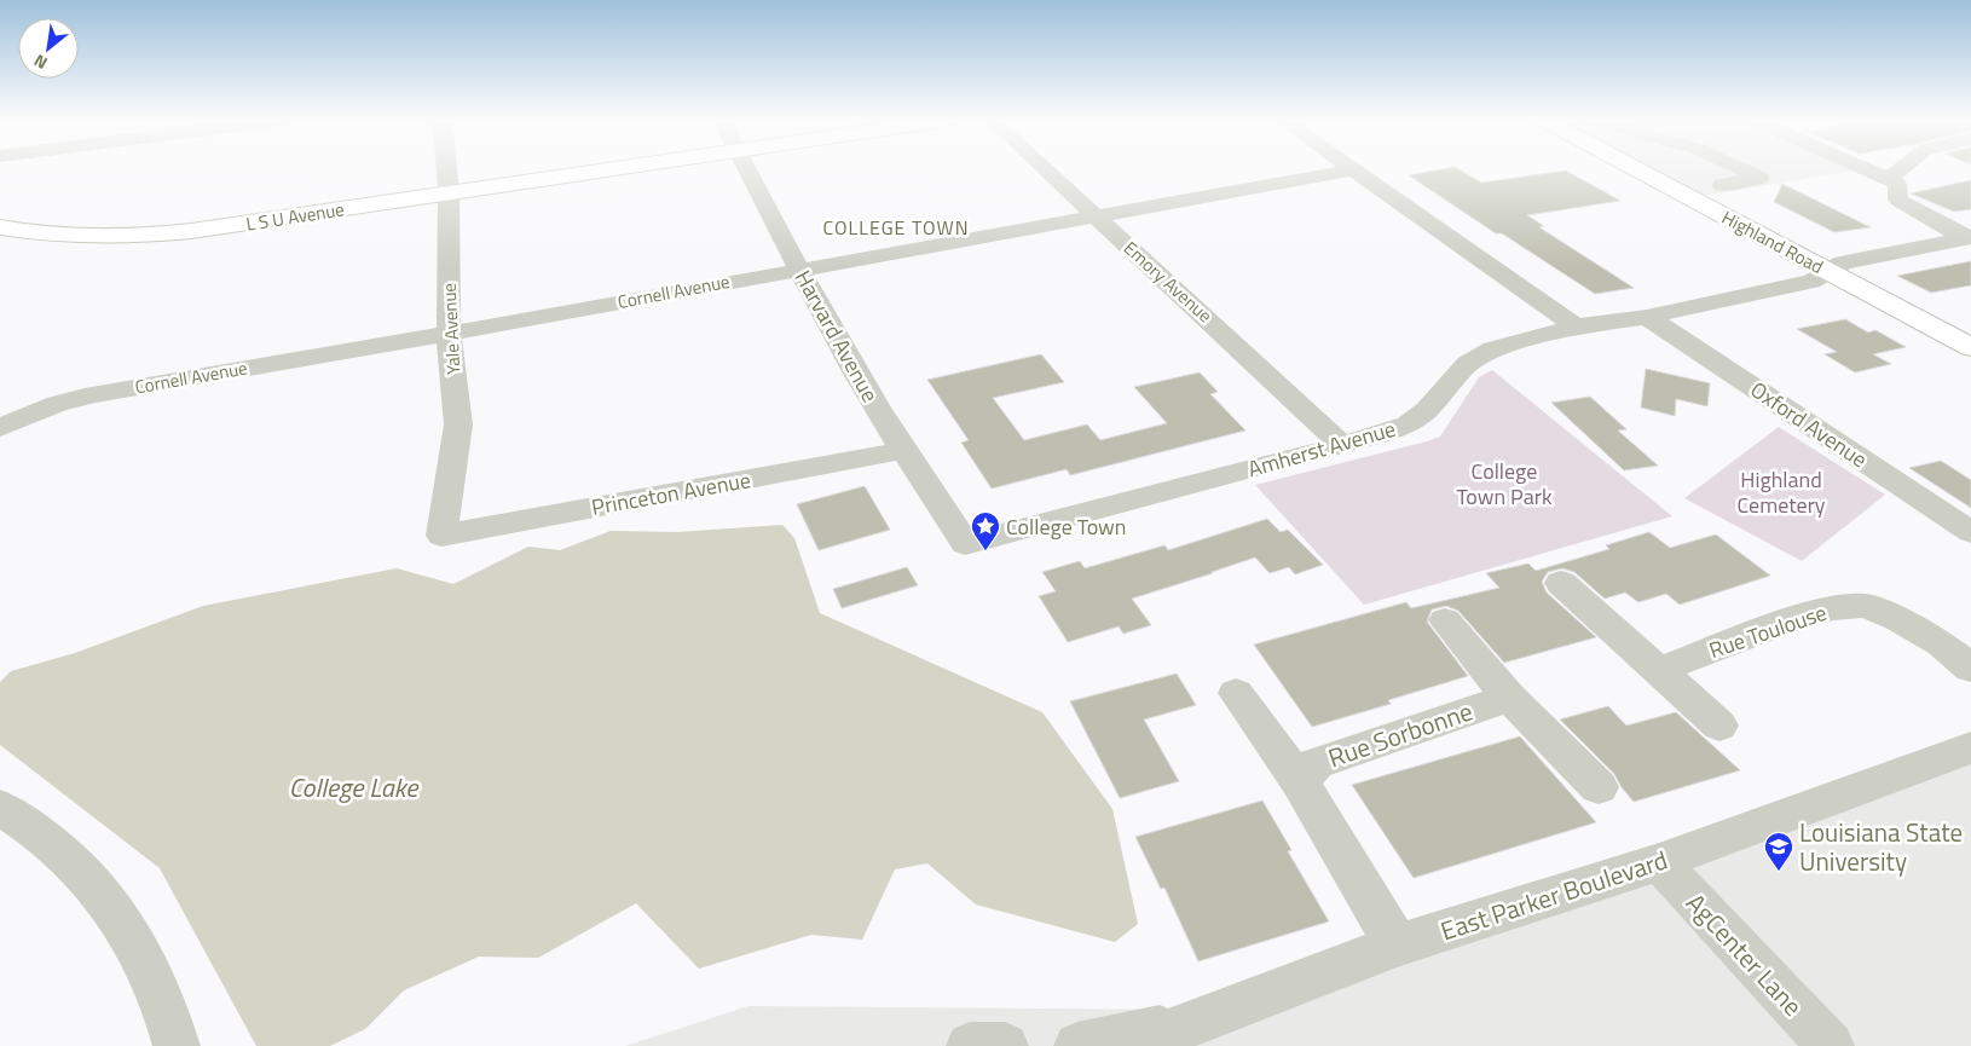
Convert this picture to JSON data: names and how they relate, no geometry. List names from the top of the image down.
{
  "streets": {
    "street": [
      "L S U Avenue",
      "Highland Road",
      "Emory Avenue",
      "Cornell Avenue",
      "Yale Avenue",
      "Harvard Avenue",
      "Oxford Avenue",
      "Amherst Avenue",
      "Princeton Avenue",
      "Rue Toulouse",
      "Rue Sorbonne",
      "East Parker Boulevard",
      "AgCenter Lane"
    ]
  },
  "crossings": [
    ["L S U Avenue", "Yale Avenue"],
    ["Highland Road", "Amherst Avenue"],
    ["Emory Avenue", "Cornell Avenue"],
    ["Emory Avenue", "Amherst Avenue"],
    ["Cornell Avenue", "Yale Avenue"],
    ["Cornell Avenue", "Harvard Avenue"],
    ["Yale Avenue", "Princeton Avenue"],
    ["Harvard Avenue", "Amherst Avenue"],
    ["Harvard Avenue", "Princeton Avenue"],
    ["Oxford Avenue", "Amherst Avenue"],
    ["East Parker Boulevard", "AgCenter Lane"]
  ],
  "districts": ["COLLEGE TOWN"],
  "water": ["College Lake"],
  "parks": ["College Town Park", "Highland Cemetery"],
  "places": {
    "place": ["College Town"],
    "school or university": ["Louisiana State University"]
  },
  "north": "bottom left"
}
